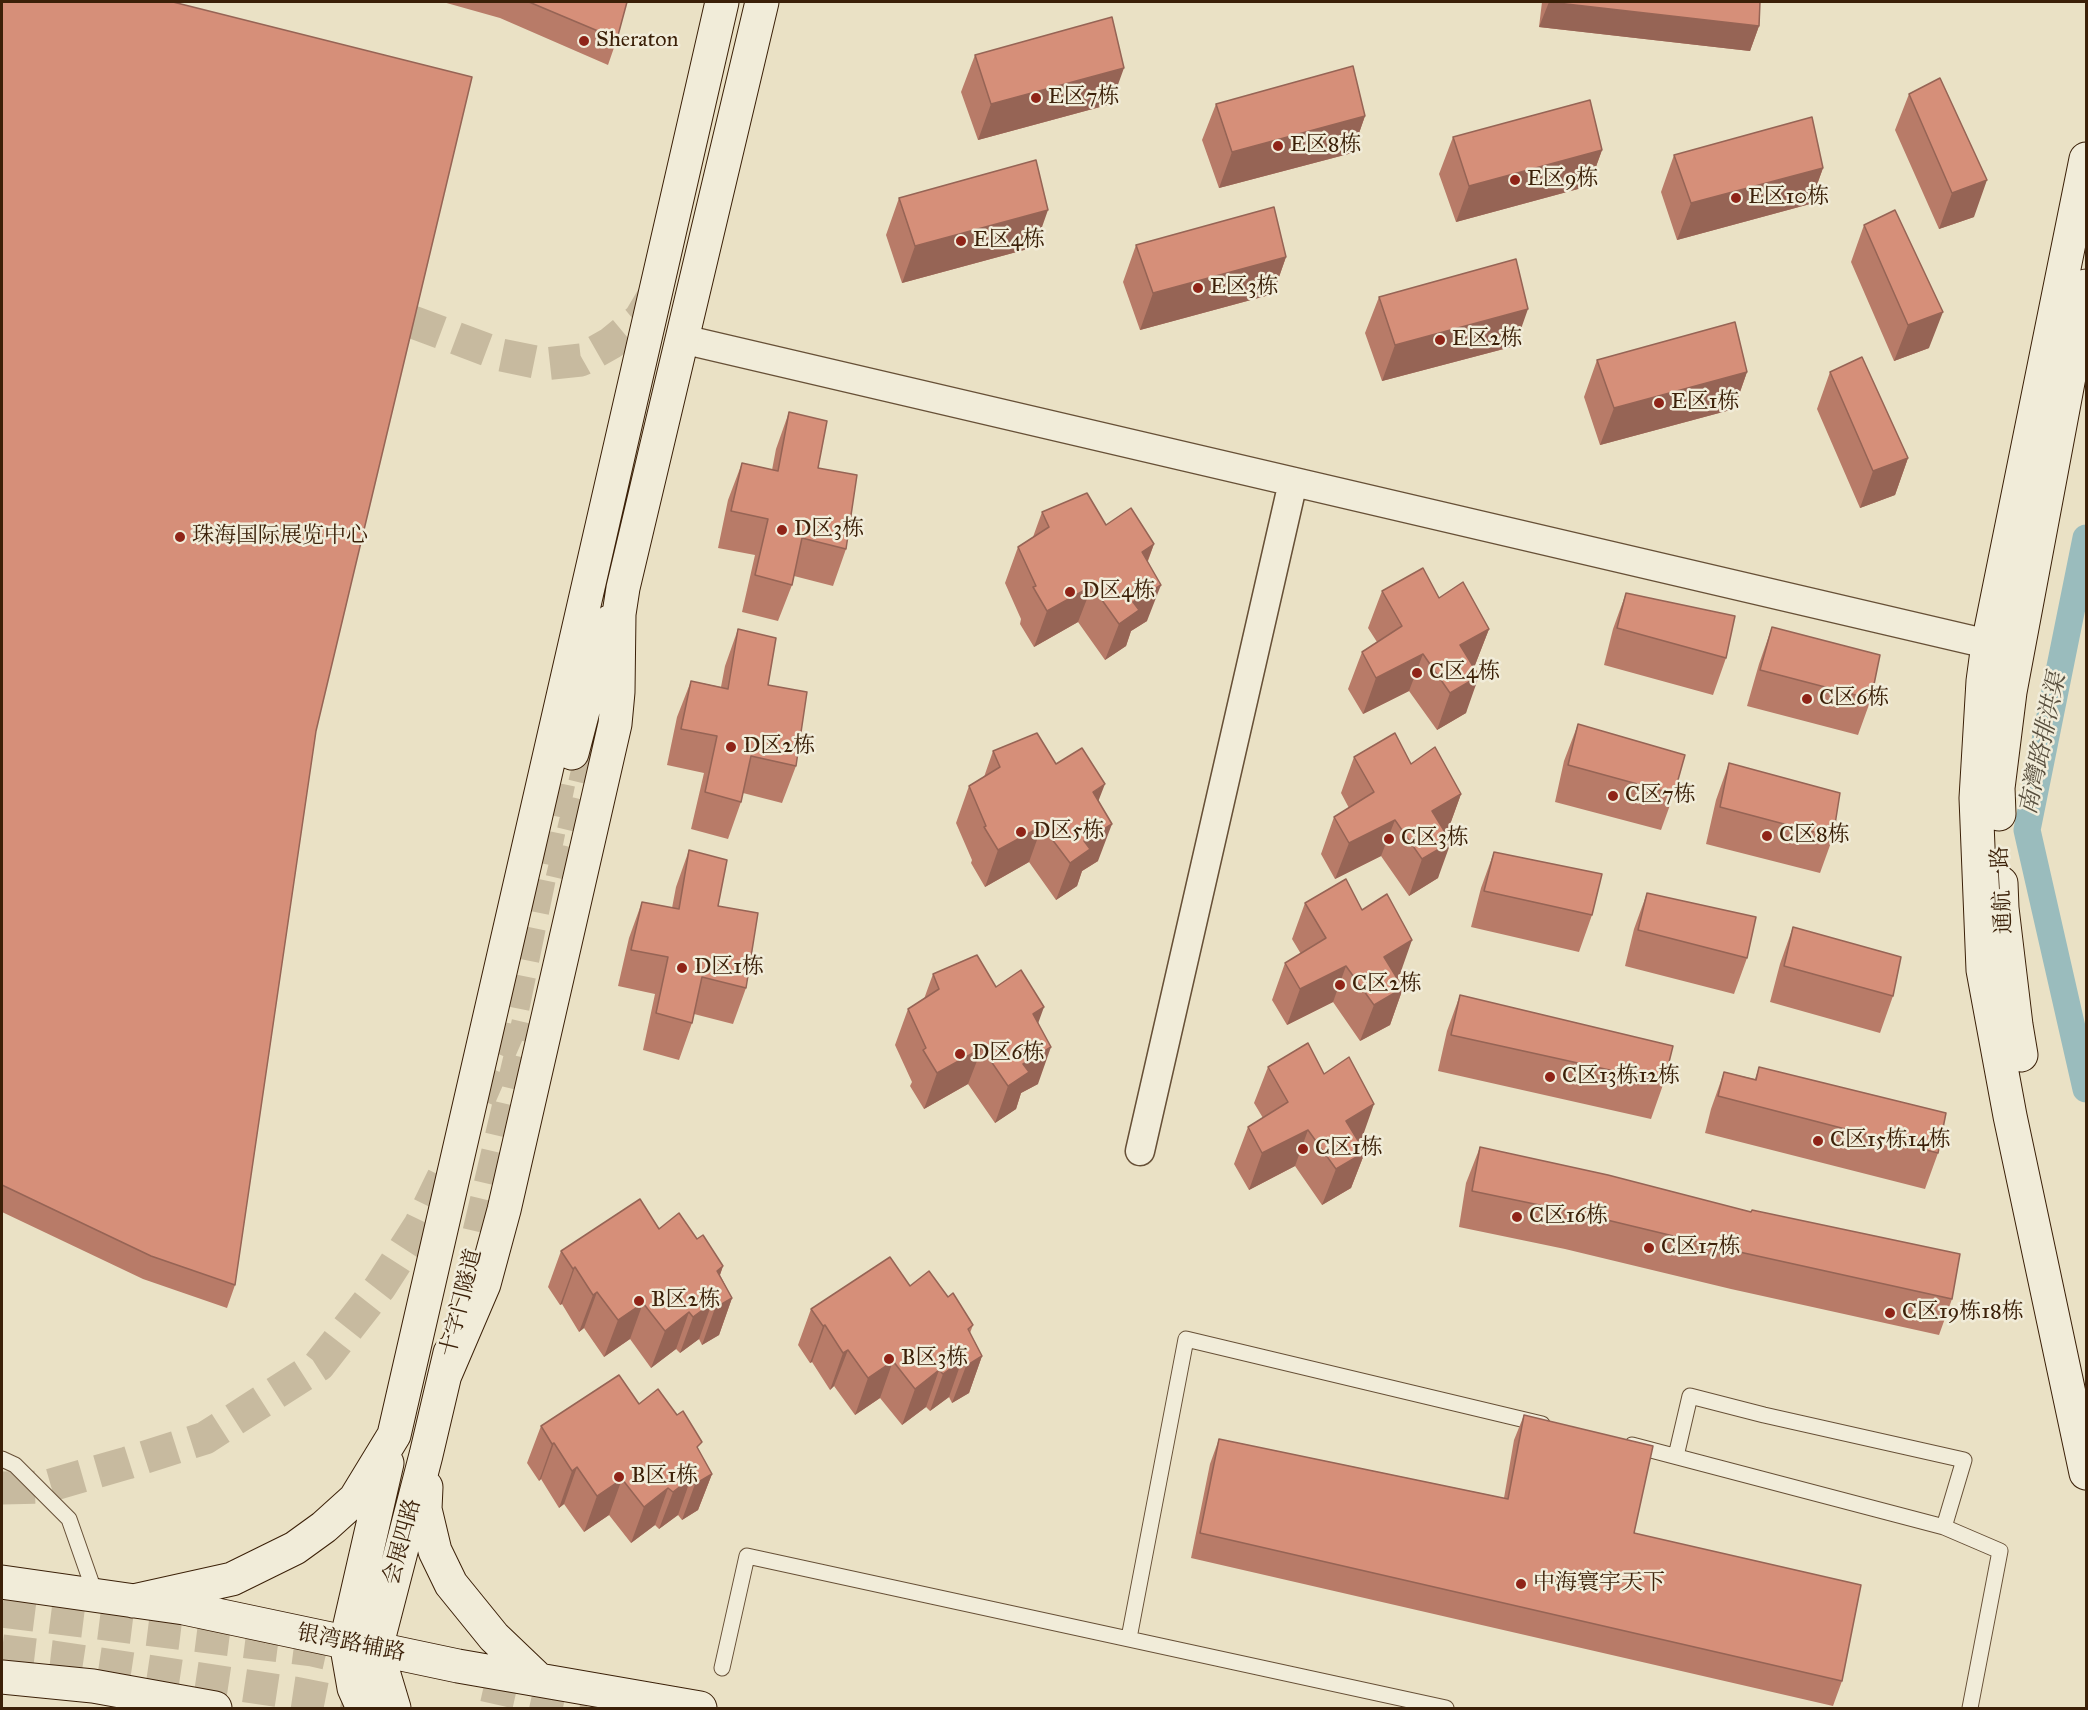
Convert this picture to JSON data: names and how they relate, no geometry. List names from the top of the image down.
{
  "streets": {
    "main road": [
      "通航一路",
      "十字门隧道",
      "会展四路",
      "银湾路辅路"
    ]
  },
  "crossings": [
    ["十字门隧道", "会展四路"],
    ["会展四路", "银湾路辅路"]
  ],
  "water": ["南灣路排洪渠"],
  "places": [
    "Sheraton",
    "E区7栋",
    "E区8栋",
    "E区9栋",
    "E区10栋",
    "E区4栋",
    "E区3栋",
    "E区2栋",
    "E区1栋",
    "D区3栋",
    "珠海国际展览中心",
    "D区4栋",
    "C区4栋",
    "C区6栋",
    "D区2栋",
    "C区7栋",
    "D区5栋",
    "C区8栋",
    "C区3栋",
    "D区1栋",
    "C区2栋",
    "D区6栋",
    "C区13栋12栋",
    "C区15栋14栋",
    "C区1栋",
    "C区16栋",
    "C区17栋",
    "B区2栋",
    "C区19栋18栋",
    "B区3栋",
    "B区1栋",
    "中海寰宇天下"
  ]
}
